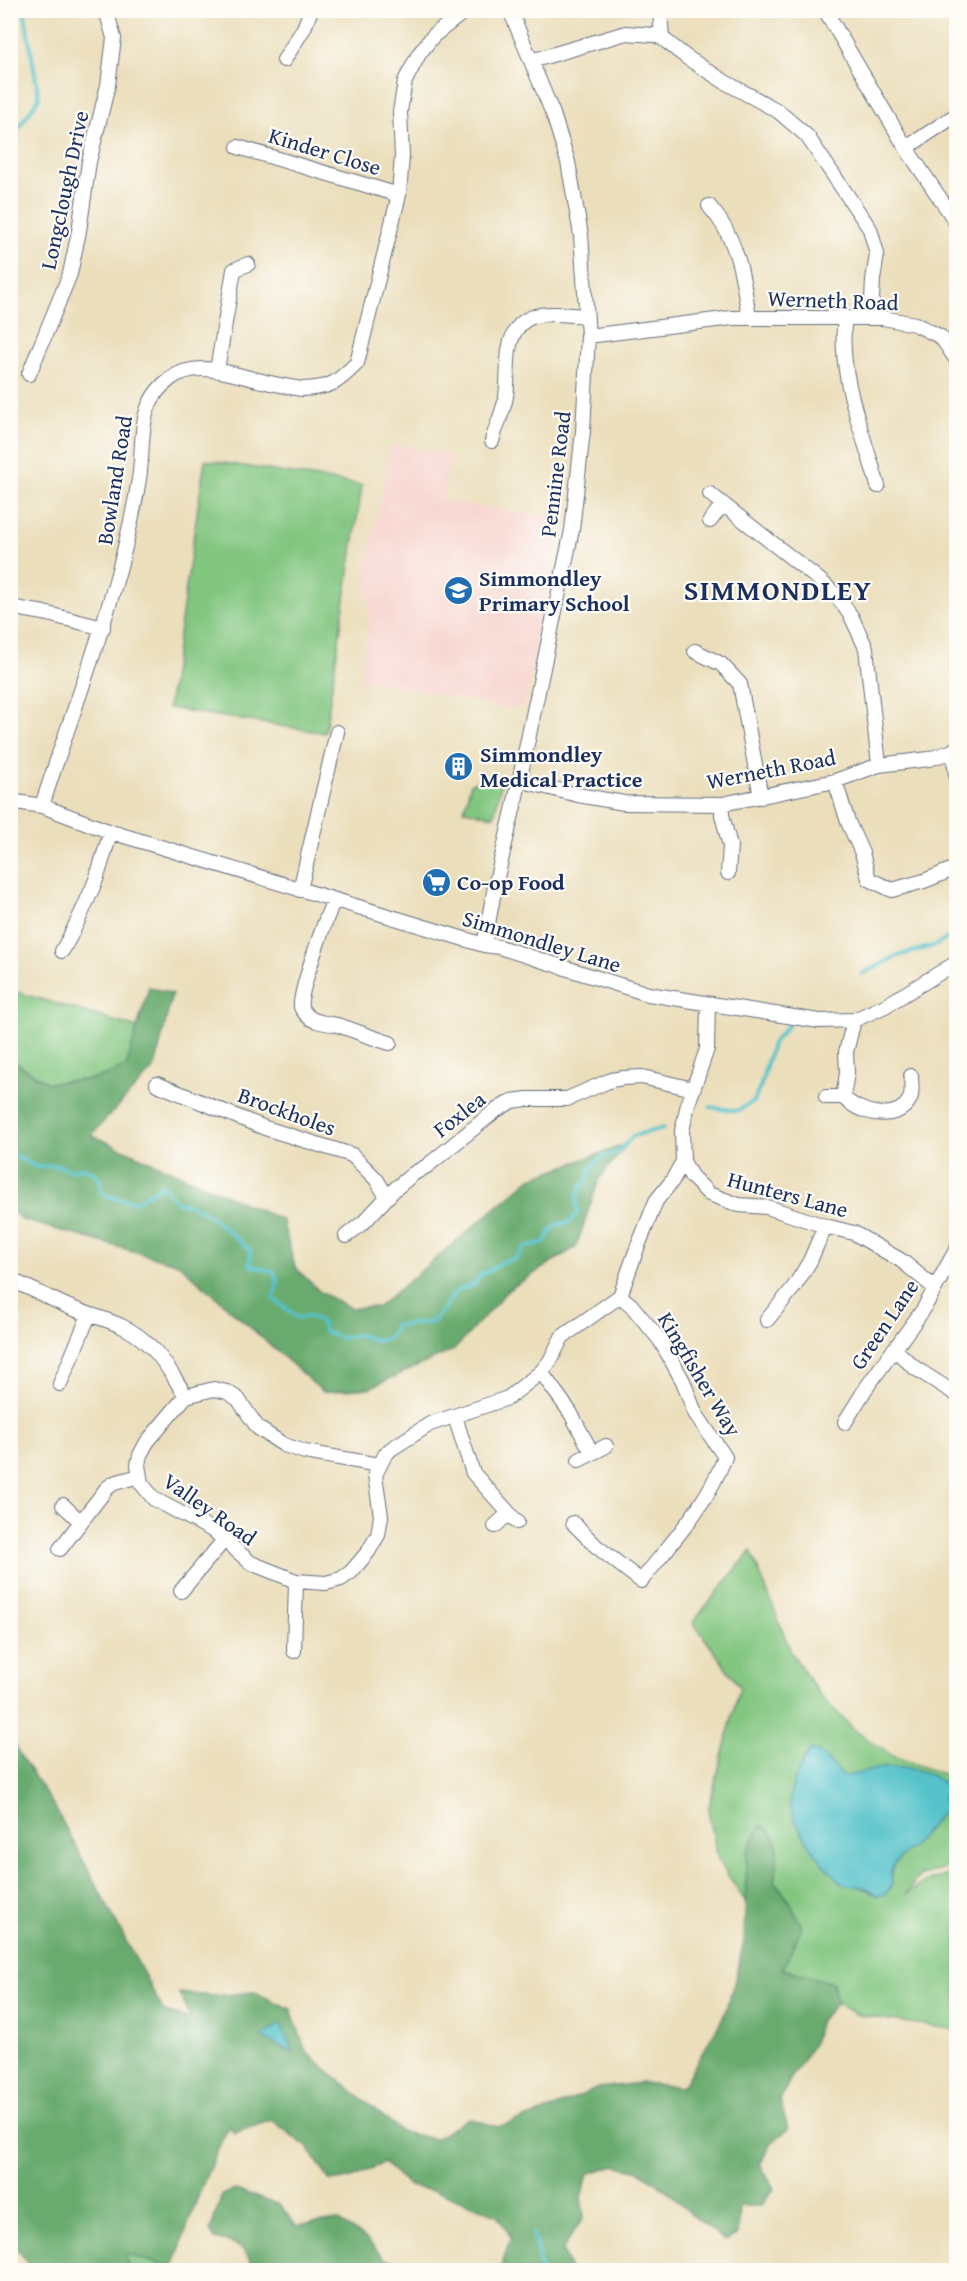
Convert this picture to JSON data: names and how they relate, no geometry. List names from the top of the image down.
{
  "streets": {
    "street": [
      "Kinder Close",
      "Longclough Drive",
      "Werneth Road",
      "Pennine Road",
      "Bowland Road",
      "Simmondley Lane",
      "Brockholes",
      "Foxlea",
      "Hunters Lane",
      "Green Lane",
      "Kingfisher Way",
      "Valley Road"
    ]
  },
  "crossings": [
    ["Kinder Close", "Bowland Road"],
    ["Werneth Road", "Pennine Road"],
    ["Pennine Road", "Simmondley Lane"],
    ["Bowland Road", "Simmondley Lane"],
    ["Brockholes", "Foxlea"],
    ["Hunters Lane", "Green Lane"]
  ],
  "districts": ["SIMMONDLEY"],
  "places": {
    "school or university": ["Simmondley Primary School"],
    "building": ["Simmondley Medical Practice"],
    "supermarket": ["Co-op Food"]
  }
}
